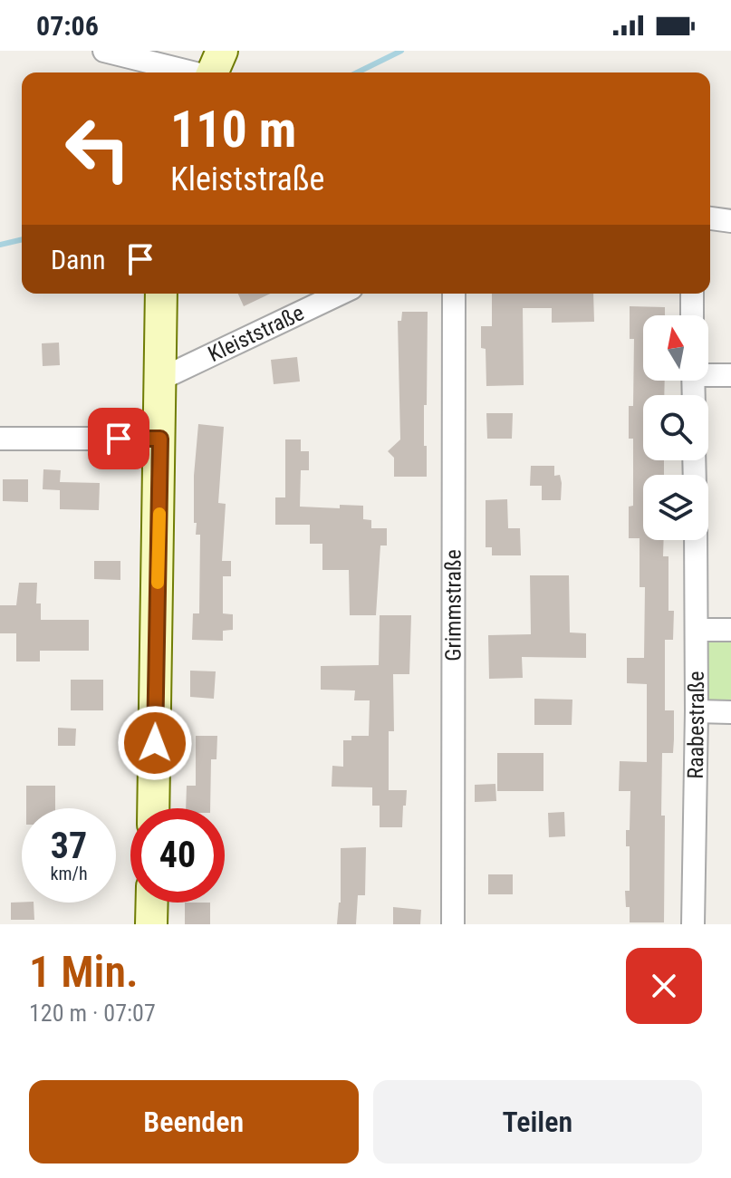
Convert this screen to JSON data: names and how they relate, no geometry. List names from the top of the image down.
{
  "streets": {
    "street": ["Kleiststraße", "Grimmstraße", "Raabestraße"]
  },
  "north": "top",
  "page": {
    "status": "07:06",
    "turn": ["110 m", "Kleiststraße"],
    "then": "Dann",
    "speed": "37 km/h",
    "limit": "40",
    "heading": ["1 Min.", "120 m · 07:07"],
    "buttons": ["Beenden", "Teilen"]
  }
}
